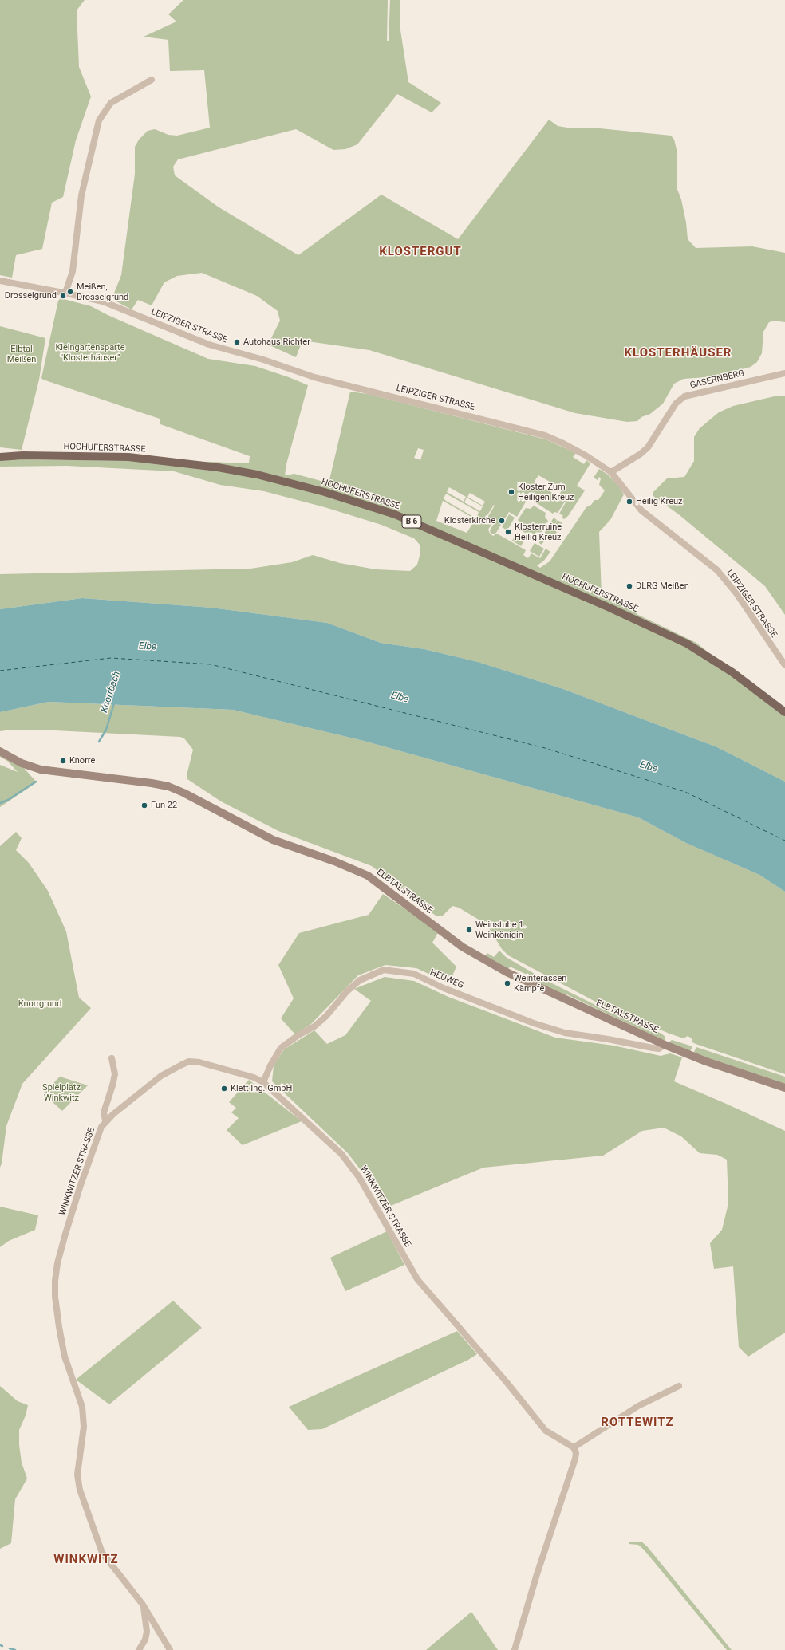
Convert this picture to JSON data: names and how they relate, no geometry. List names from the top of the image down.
{
  "streets": {
    "main road": ["HOCHUFERSTRASSE", "B 6"],
    "street": [
      "LEIPZIGER STRASSE",
      "GASERNBERG",
      "ELBTALSTRASSE",
      "HEUWEG",
      "WINKWITZER STRASSE"
    ]
  },
  "crossings": [
    ["LEIPZIGER STRASSE", "GASERNBERG"],
    ["ELBTALSTRASSE", "HEUWEG"],
    ["HEUWEG", "WINKWITZER STRASSE"]
  ],
  "districts": [
    "KLOSTERGUT",
    "KLOSTERHÄUSER",
    "ROTTEWITZ",
    "WINKWITZ"
  ],
  "water": ["Elbe", "Knorrbach"],
  "parks": [
    "Kleingartensparte \"Klosterhäuser\"",
    "Elbtal Meißen",
    "Knorrgrund",
    "Spielplatz Winkwitz"
  ],
  "places": [
    "Meißen, Drosselgrund",
    "Drosselgrund",
    "Autohaus Richter",
    "Kloster Zum Heiligen Kreuz",
    "Heilig Kreuz",
    "Klosterkirche",
    "Klosterruine Heilig Kreuz",
    "DLRG Meißen",
    "Knorre",
    "Fun 22",
    "Weinstube 1. Weinkönigin",
    "Weinterassen Kämpfe",
    "Klett Ing. GmbH"
  ]
}
